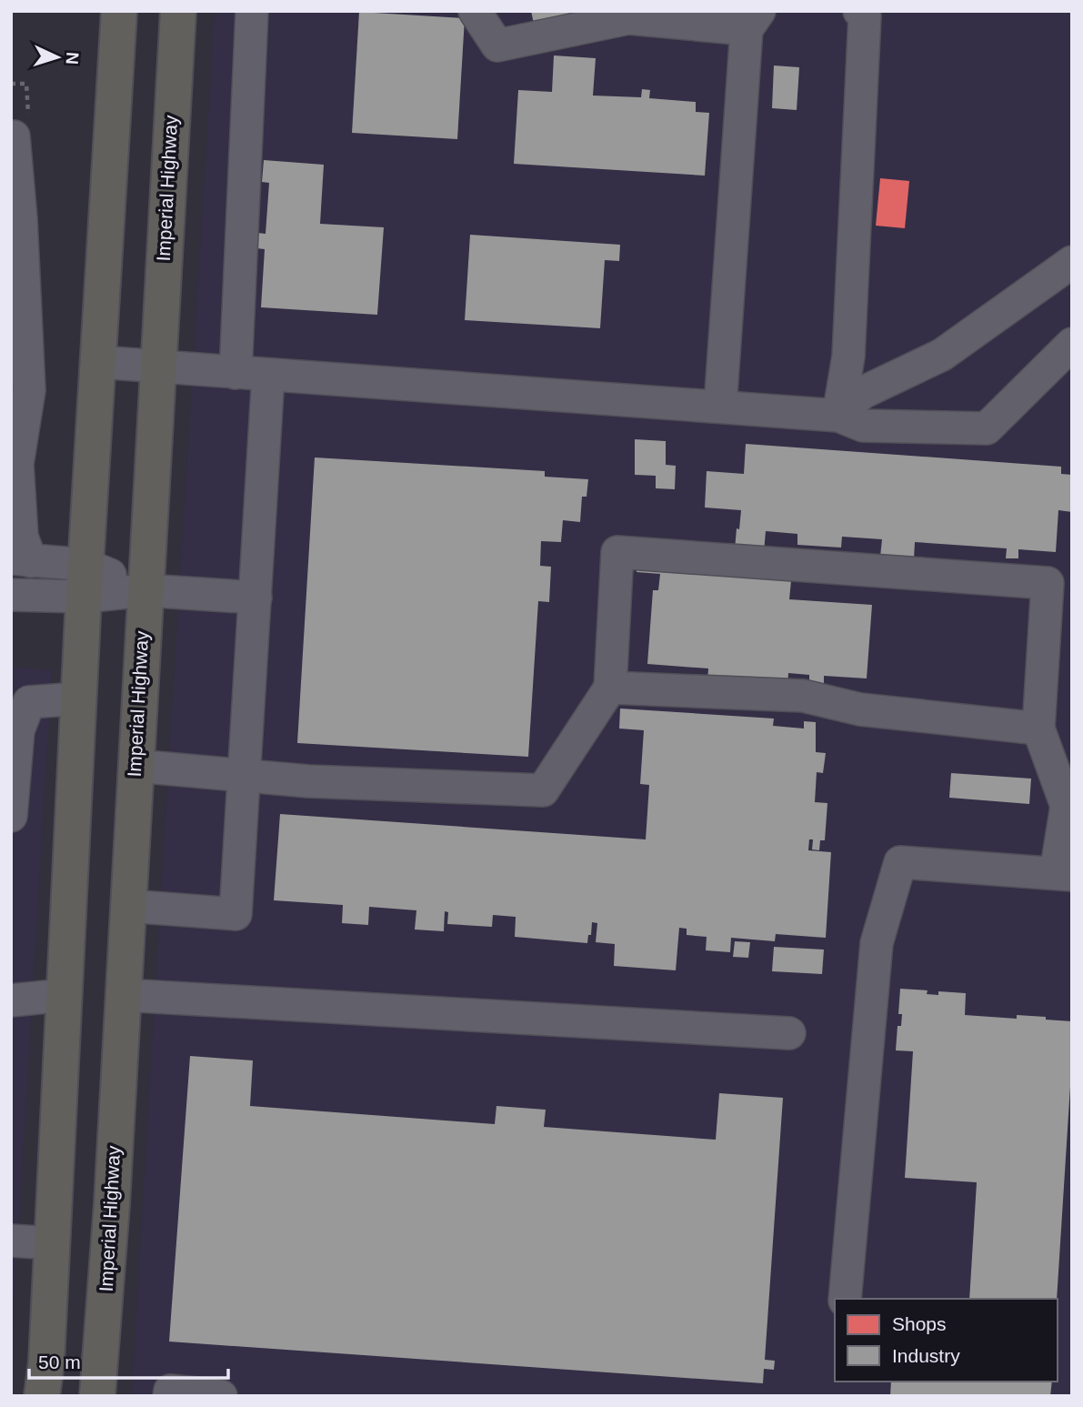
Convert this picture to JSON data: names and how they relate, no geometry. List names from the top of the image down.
{
  "streets": {
    "main road": ["Imperial Highway"]
  },
  "legend": ["Shops", "Industry"],
  "scale_bar": "50 m",
  "north": "right"
}
